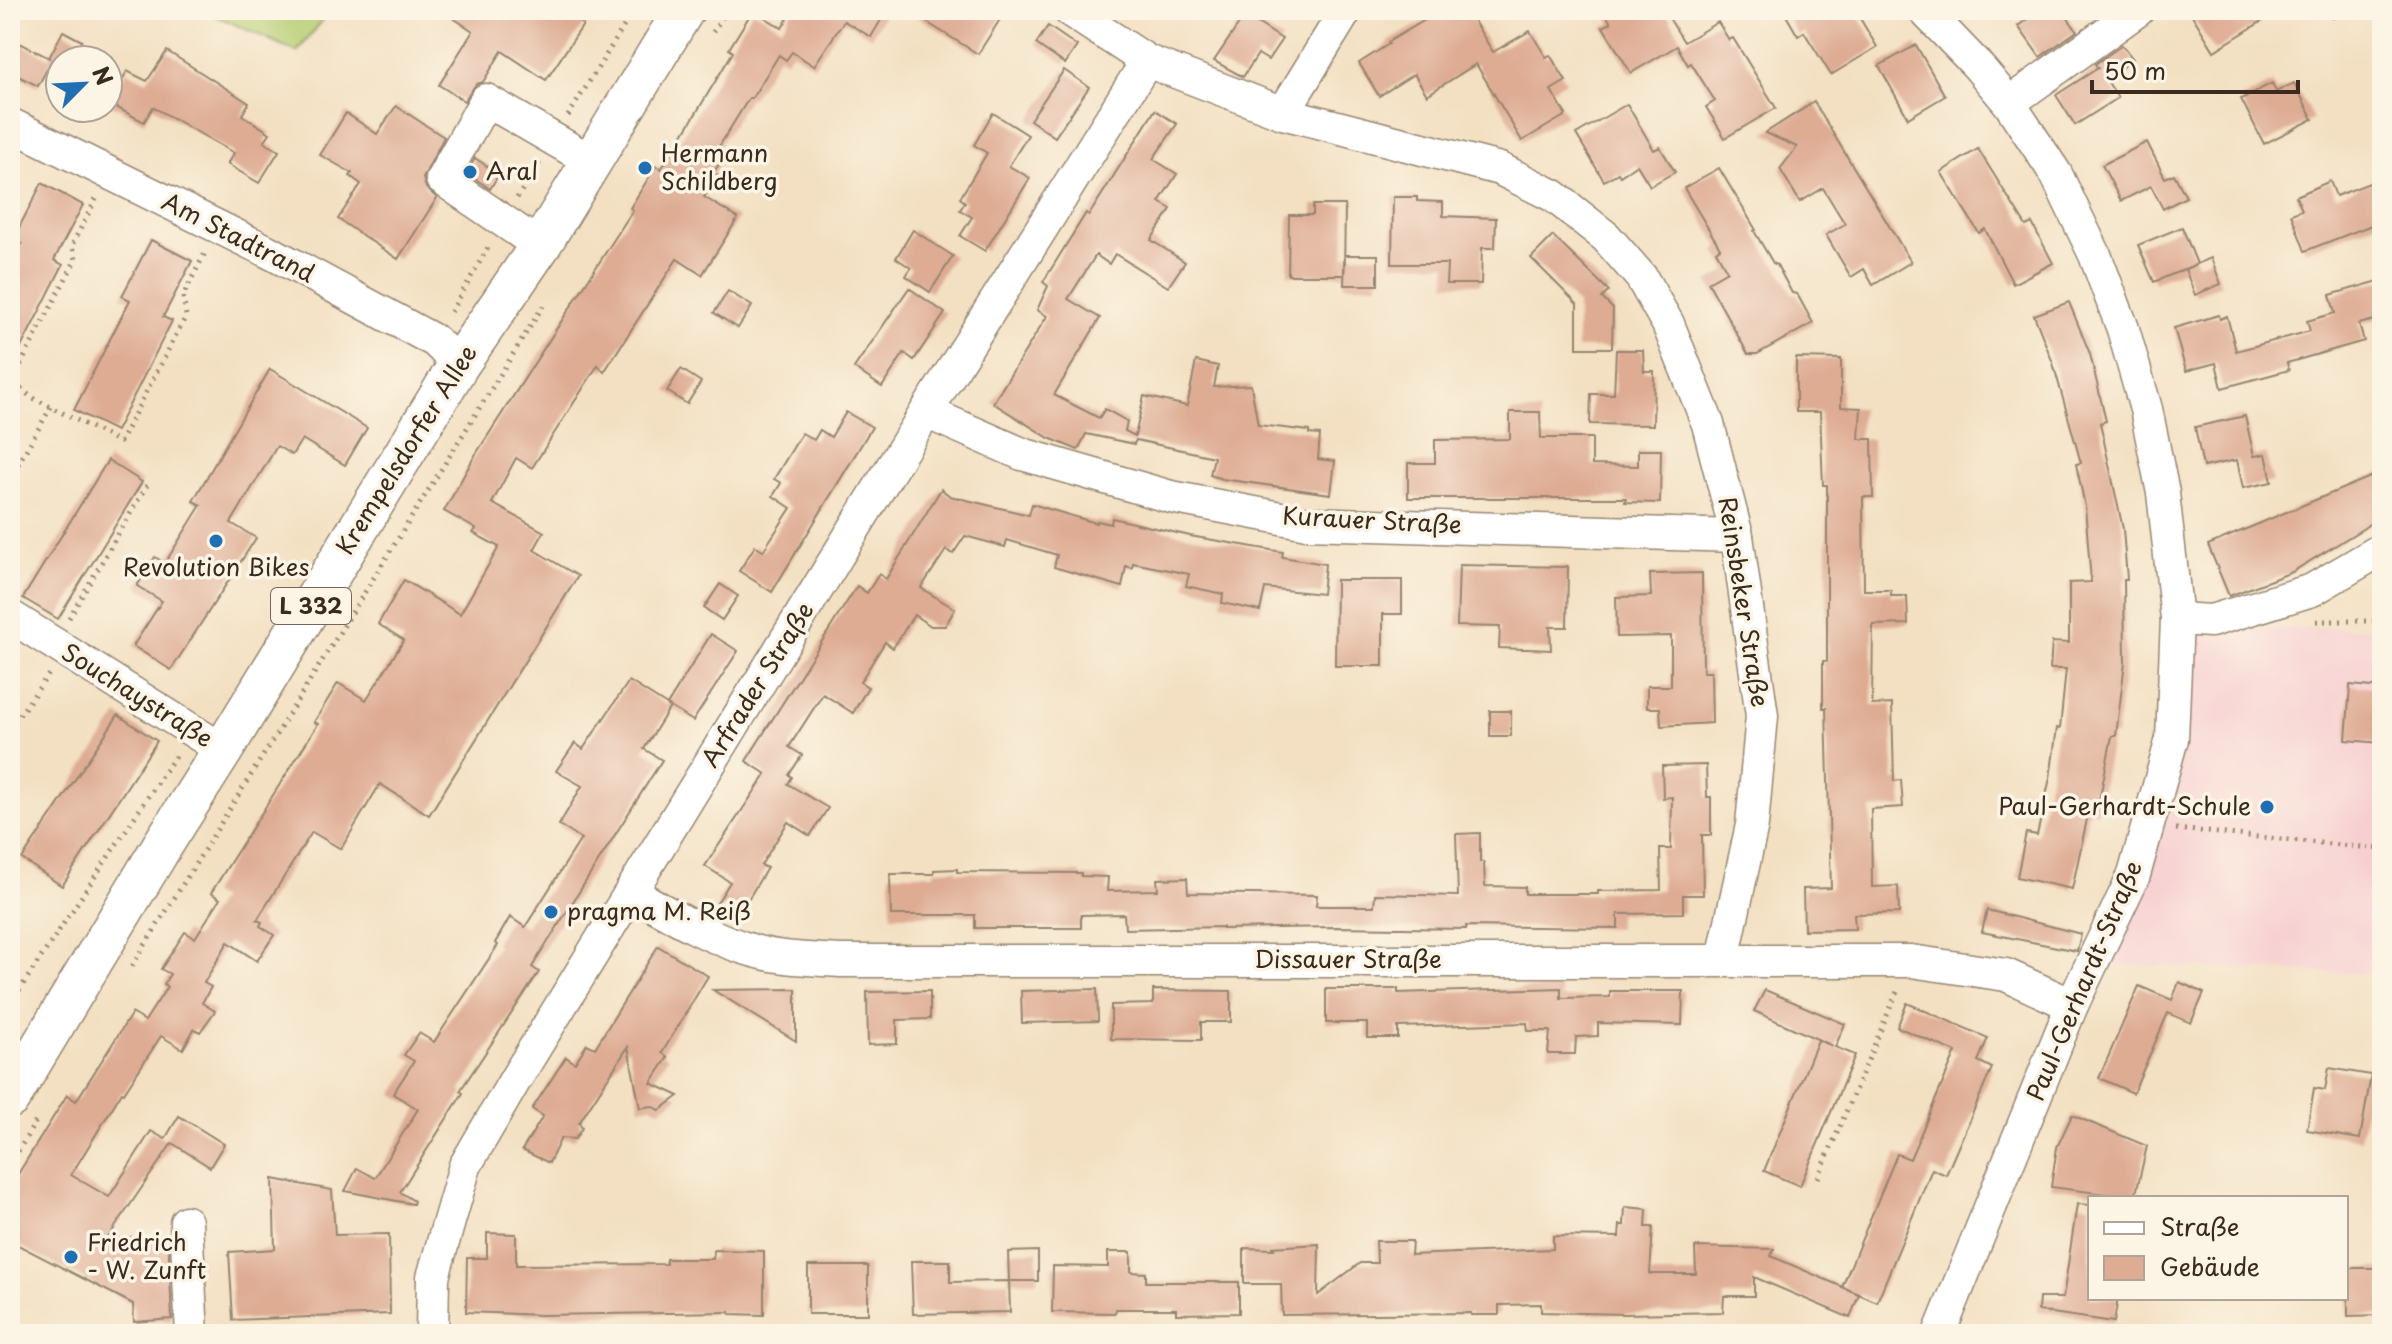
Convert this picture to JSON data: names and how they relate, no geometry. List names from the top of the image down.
{
  "streets": {
    "main road": ["Krempelsdorfer Allee", "L 332"],
    "street": [
      "Am Stadtrand",
      "Kurauer Straße",
      "Reinsbeker Straße",
      "Arfrader Straße",
      "Souchaystraße",
      "Dissauer Straße",
      "Paul-Gerhardt-Straße"
    ]
  },
  "crossings": [
    ["Am Stadtrand", "Krempelsdorfer Allee"],
    ["Krempelsdorfer Allee", "Souchaystraße"],
    ["Kurauer Straße", "Reinsbeker Straße"],
    ["Kurauer Straße", "Arfrader Straße"],
    ["Reinsbeker Straße", "Arfrader Straße"],
    ["Reinsbeker Straße", "Dissauer Straße"],
    ["Arfrader Straße", "Dissauer Straße"],
    ["Dissauer Straße", "Paul-Gerhardt-Straße"]
  ],
  "places": [
    "Hermann Schildberg",
    "Aral",
    "Revolution Bikes",
    "Paul-Gerhardt-Schule",
    "pragma M. Reiß",
    "Friedrich - W. Zunft"
  ],
  "legend": ["Straße", "Gebäude"],
  "scale_bar": "50 m",
  "north": "top right"
}
